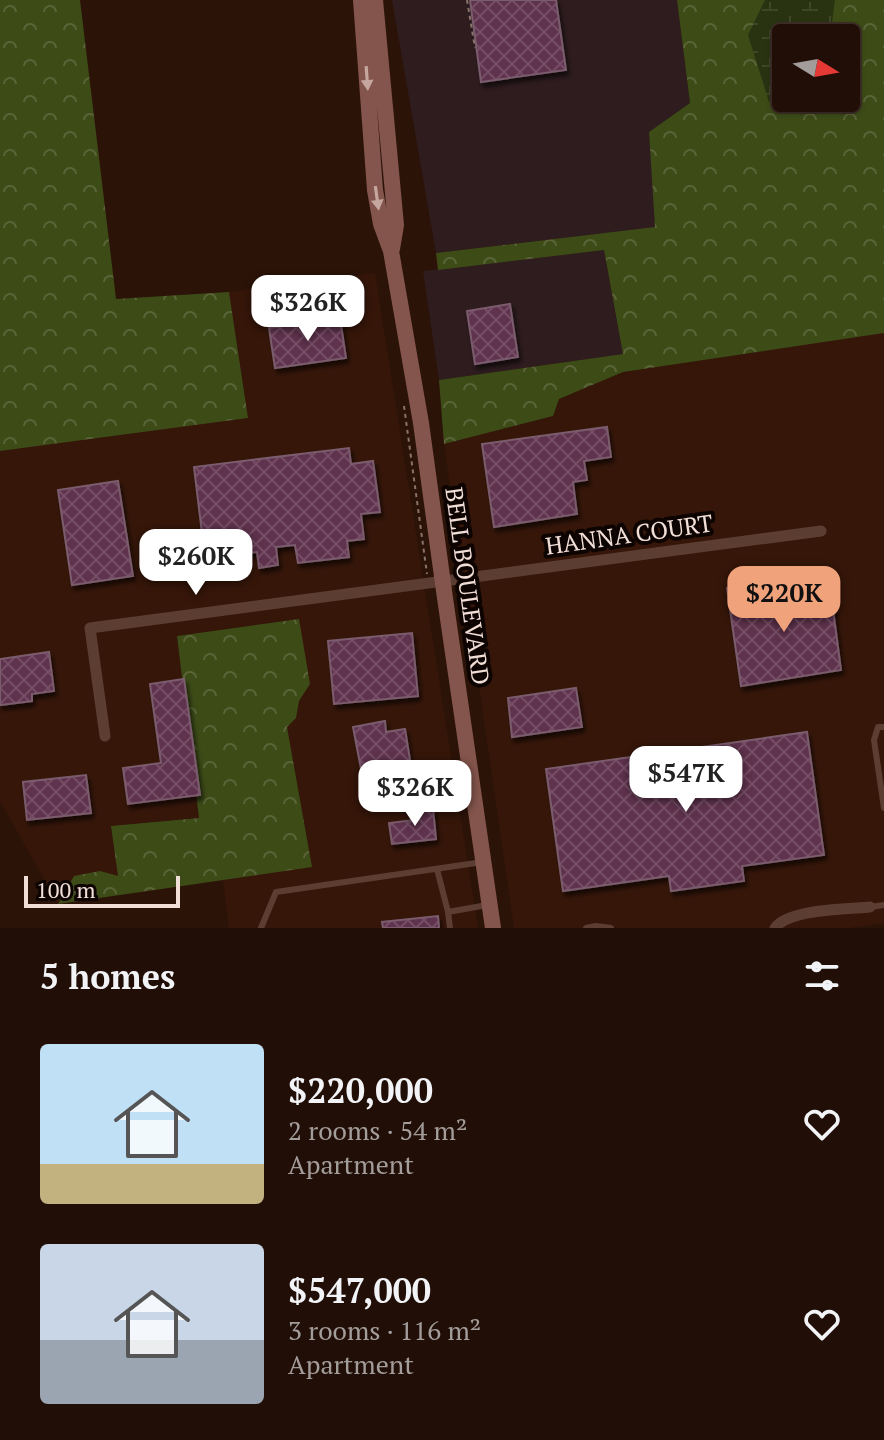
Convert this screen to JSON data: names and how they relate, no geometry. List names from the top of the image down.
{
  "streets": {
    "main road": ["BELL BOULEVARD"],
    "street": ["HANNA COURT"]
  },
  "crossings": [
    ["HANNA COURT", "BELL BOULEVARD"]
  ],
  "scale_bar": "100 m",
  "north": "right",
  "page": {
    "price": [
      "$326K",
      "$260K",
      "$220K",
      "$547K",
      "$326K"
    ],
    "scale": "100 m",
    "heading": "5 homes",
    "list": [
      {
        "name": "$220,000",
        "note": "2 rooms · 54 m² · Apartment"
      },
      {
        "name": "$547,000",
        "note": "3 rooms · 116 m² · Apartment"
      }
    ]
  }
}
